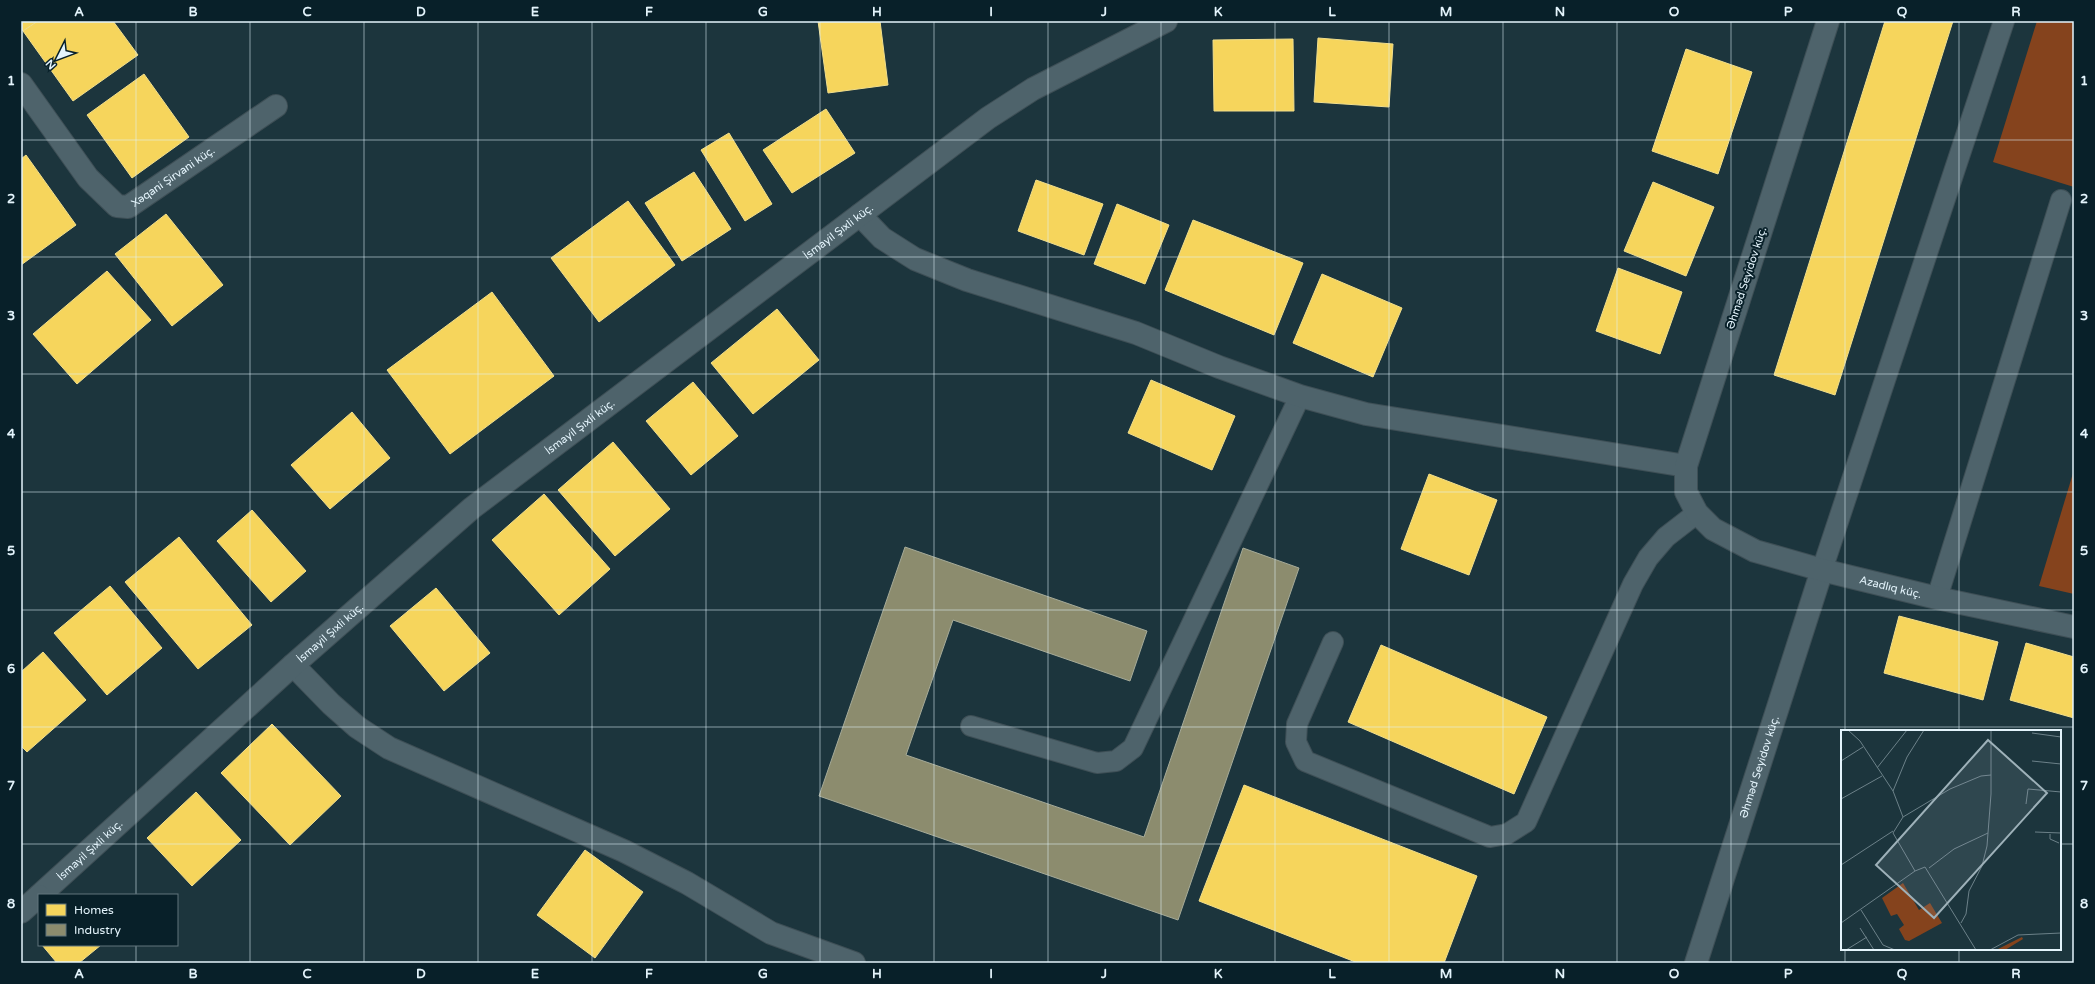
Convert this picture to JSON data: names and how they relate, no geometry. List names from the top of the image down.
{
  "streets": {
    "street": [
      "Xəqani Şirvani küç.",
      "İsmayil Şıxli küç.",
      "Əhməd Seyidov küç.",
      "Azadlıq küç."
    ]
  },
  "crossings": [
    ["Əhməd Seyidov küç.", "Azadlıq küç."]
  ],
  "legend": ["Homes", "Industry"],
  "north": "bottom left",
  "grid": {
    "columns": [
      "A",
      "B",
      "C",
      "D",
      "E",
      "F",
      "G",
      "H",
      "I",
      "J",
      "K",
      "L",
      "M",
      "N",
      "O",
      "P",
      "Q",
      "R"
    ],
    "rows": [
      "1",
      "2",
      "3",
      "4",
      "5",
      "6",
      "7",
      "8"
    ]
  }
}
